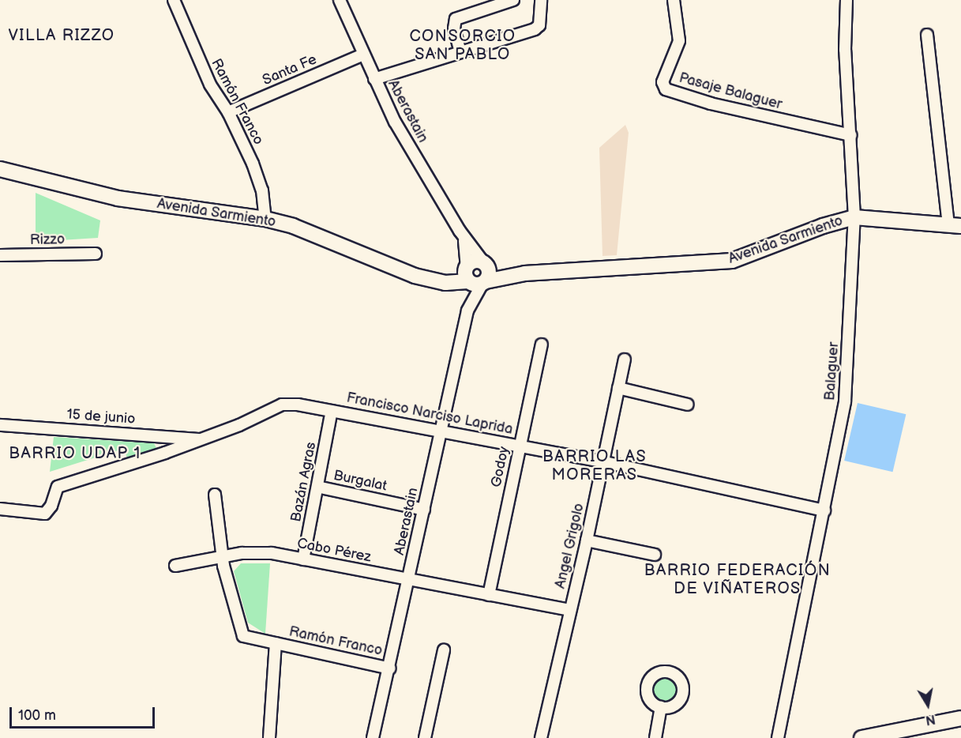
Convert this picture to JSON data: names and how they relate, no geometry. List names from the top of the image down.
{
  "streets": {
    "street": [
      "Santa Fe",
      "Pasaje Balaguer",
      "Ramón Franco",
      "Aberastain",
      "Avenida Sarmiento",
      "Rizzo",
      "Balaguer",
      "Francisco Narciso Laprida",
      "15 de junio",
      "Godoy",
      "Burgalat",
      "Bazán Agras",
      "Angel Grigolo",
      "Cabo Pérez"
    ]
  },
  "crossings": [
    ["Santa Fe", "Ramón Franco"],
    ["Santa Fe", "Aberastain"],
    ["Pasaje Balaguer", "Balaguer"],
    ["Ramón Franco", "Aberastain"],
    ["Ramón Franco", "Avenida Sarmiento"],
    ["Ramón Franco", "Cabo Pérez"],
    ["Aberastain", "Avenida Sarmiento"],
    ["Aberastain", "Francisco Narciso Laprida"],
    ["Aberastain", "Burgalat"],
    ["Aberastain", "Cabo Pérez"],
    ["Avenida Sarmiento", "Balaguer"],
    ["Balaguer", "Francisco Narciso Laprida"],
    ["Francisco Narciso Laprida", "15 de junio"],
    ["Francisco Narciso Laprida", "Godoy"],
    ["Francisco Narciso Laprida", "Bazán Agras"],
    ["Francisco Narciso Laprida", "Angel Grigolo"],
    ["Godoy", "Cabo Pérez"],
    ["Burgalat", "Bazán Agras"],
    ["Bazán Agras", "Cabo Pérez"],
    ["Angel Grigolo", "Cabo Pérez"]
  ],
  "districts": [
    "VILLA RIZZO",
    "CONSORCIO SAN PABLO",
    "BARRIO UDAP 1",
    "BARRIO LAS MORERAS",
    "BARRIO FEDERACIÓN DE VIÑATEROS"
  ],
  "scale_bar": "100 m",
  "north": "bottom"
}
